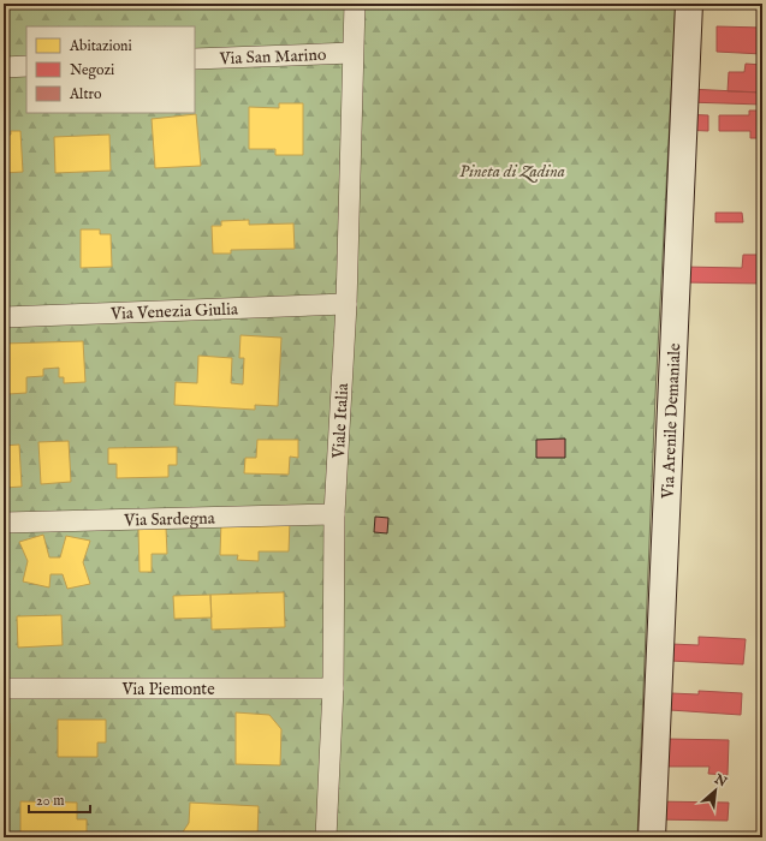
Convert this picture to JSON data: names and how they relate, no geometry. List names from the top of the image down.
{
  "streets": {
    "street": [
      "Via San Marino",
      "Via Venezia Giulia",
      "Viale Italia",
      "Via Arenile Demaniale",
      "Via Sardegna",
      "Via Piemonte"
    ]
  },
  "crossings": [
    ["Via San Marino", "Viale Italia"],
    ["Via Venezia Giulia", "Viale Italia"],
    ["Viale Italia", "Via Sardegna"],
    ["Viale Italia", "Via Piemonte"]
  ],
  "parks": ["Pineta di Zadina"],
  "legend": ["Abitazioni", "Negozi", "Altro"],
  "scale_bar": "20 m",
  "north": "top right"
}
